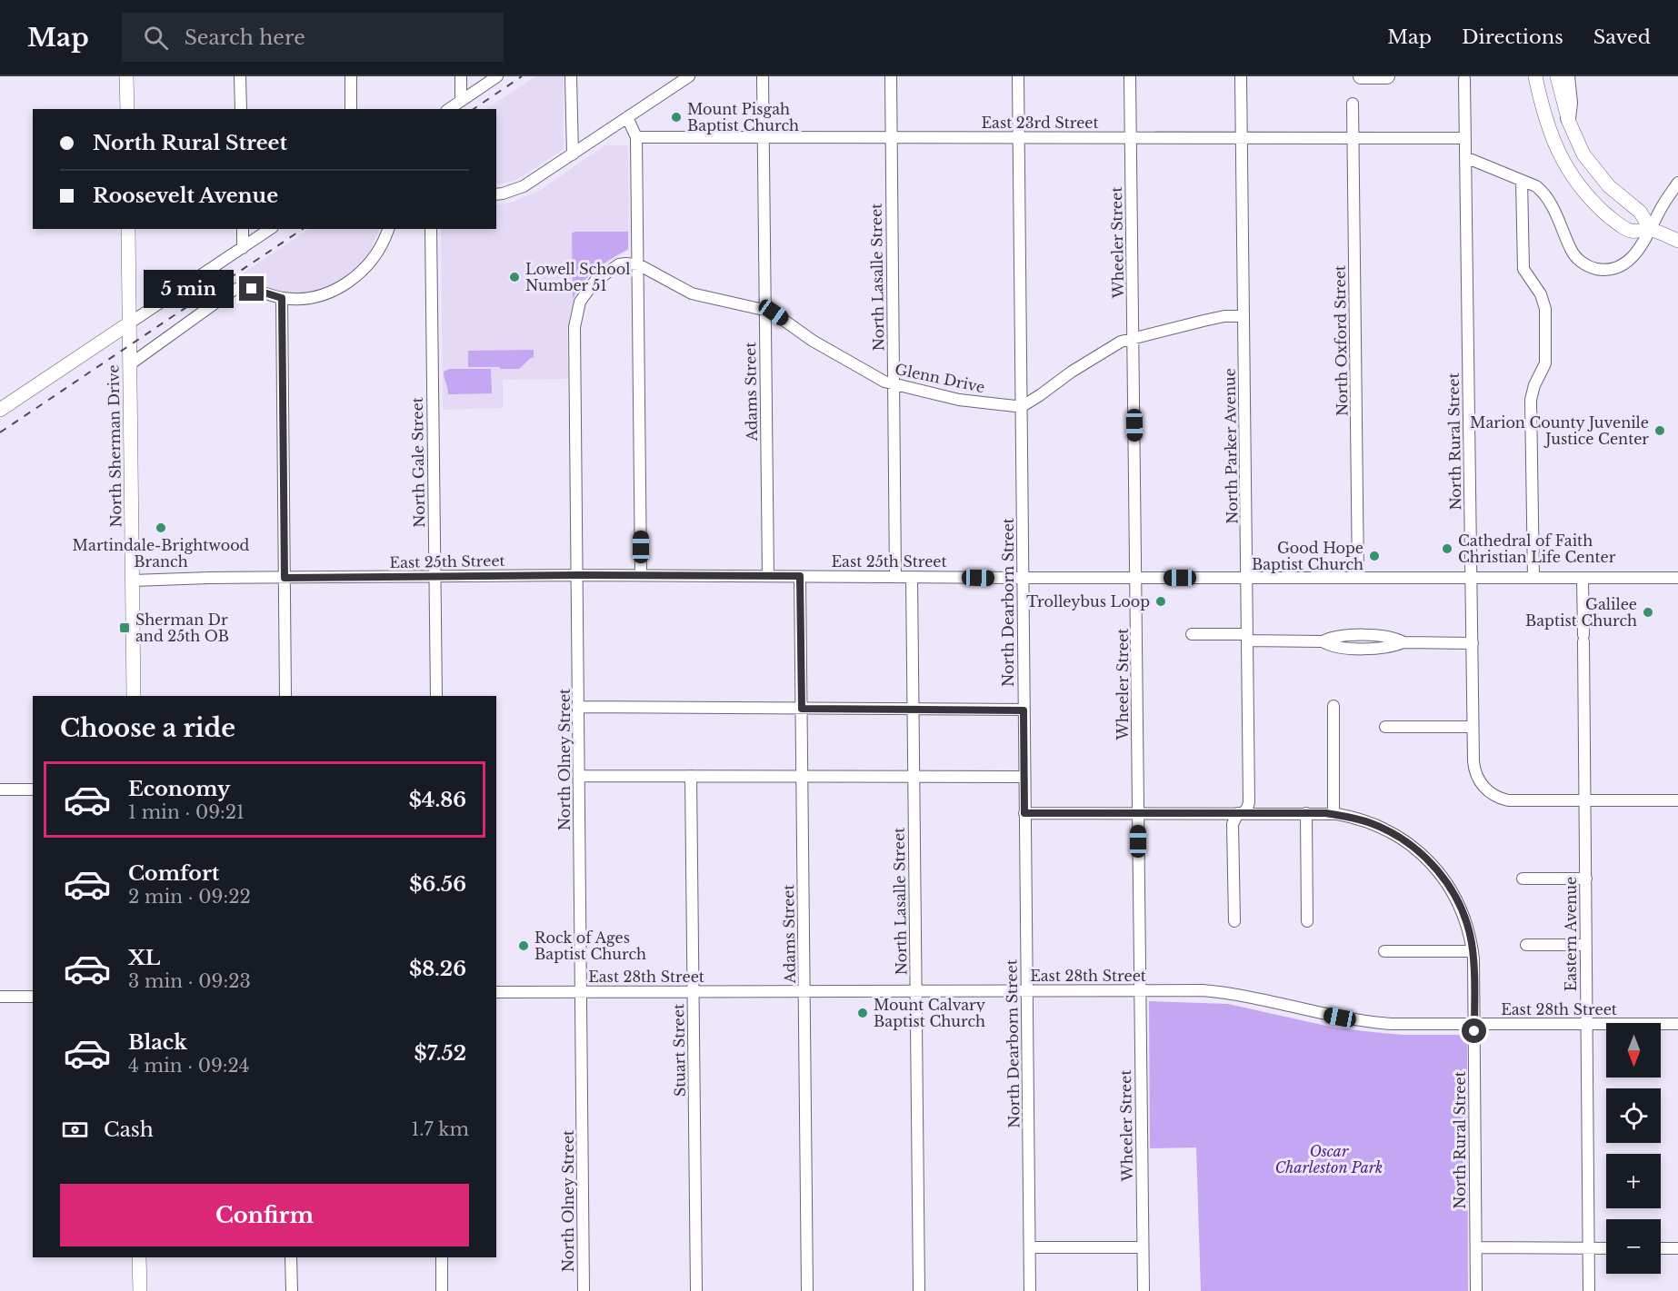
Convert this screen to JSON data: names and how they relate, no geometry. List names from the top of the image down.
{
  "streets": {
    "main road": ["North Sherman Drive"],
    "street": [
      "East 23rd Street",
      "Wheeler Street",
      "North Lasalle Street",
      "North Oxford Street",
      "Glenn Drive",
      "Adams Street",
      "North Rural Street",
      "North Parker Avenue",
      "North Gale Street",
      "East 25th Street",
      "North Dearborn Street",
      "North Olney Street",
      "Eastern Avenue",
      "East 28th Street",
      "Stuart Street"
    ]
  },
  "crossings": [
    ["East 23rd Street", "Wheeler Street"],
    ["East 23rd Street", "North Lasalle Street"],
    ["East 23rd Street", "North Oxford Street"],
    ["East 23rd Street", "Adams Street"],
    ["East 23rd Street", "North Rural Street"],
    ["East 23rd Street", "North Parker Avenue"],
    ["East 23rd Street", "North Dearborn Street"],
    ["Wheeler Street", "North Rural Street"],
    ["Wheeler Street", "East 25th Street"],
    ["Wheeler Street", "East 28th Street"],
    ["North Lasalle Street", "Glenn Drive"],
    ["North Lasalle Street", "East 25th Street"],
    ["North Lasalle Street", "East 28th Street"],
    ["North Oxford Street", "East 25th Street"],
    ["Glenn Drive", "Adams Street"],
    ["Glenn Drive", "North Dearborn Street"],
    ["Glenn Drive", "North Olney Street"],
    ["Adams Street", "East 25th Street"],
    ["Adams Street", "East 28th Street"],
    ["North Rural Street", "North Parker Avenue"],
    ["North Rural Street", "East 25th Street"],
    ["North Rural Street", "North Dearborn Street"],
    ["North Rural Street", "Eastern Avenue"],
    ["North Rural Street", "East 28th Street"],
    ["North Sherman Drive", "East 25th Street"],
    ["North Parker Avenue", "East 25th Street"],
    ["North Gale Street", "East 25th Street"],
    ["East 25th Street", "North Dearborn Street"],
    ["East 25th Street", "North Olney Street"],
    ["East 25th Street", "Eastern Avenue"],
    ["North Dearborn Street", "East 28th Street"],
    ["North Olney Street", "East 28th Street"],
    ["Eastern Avenue", "East 28th Street"],
    ["East 28th Street", "Stuart Street"]
  ],
  "parks": ["Oscar Charleston Park"],
  "places": {
    "other": [
      "Mount Pisgah Baptist Church",
      "Lowell School Number 51",
      "Marion County Juvenile Justice Center",
      "Martindale-Brightwood Branch",
      "Cathedral of Faith Christian Life Center",
      "Good Hope Baptist Church",
      "Trolleybus Loop",
      "Galilee Baptist Church",
      "Rock of Ages Baptist Church",
      "Mount Calvary Baptist Church"
    ],
    "transit": ["Sherman Dr and 25th OB"]
  },
  "north": "bottom",
  "page": {
    "header": "Map",
    "search": "Search here",
    "nav": ["Map", "Directions", "Saved"],
    "banner": ["North Rural Street", "Roosevelt Avenue"],
    "bubble": "5 min",
    "heading": "Choose a ride",
    "list": [
      {
        "name": "Economy",
        "note": "1 min · 09:21",
        "value": "$4.86"
      },
      {
        "name": "Comfort",
        "note": "2 min · 09:22",
        "value": "$6.56"
      },
      {
        "name": "XL",
        "note": "3 min · 09:23",
        "value": "$8.26"
      },
      {
        "name": "Black",
        "note": "4 min · 09:24",
        "value": "$7.52"
      }
    ],
    "map_buttons": ["+", "−"],
    "pay": ["Cash", "1.7 km"],
    "buttons": "Confirm"
  }
}
